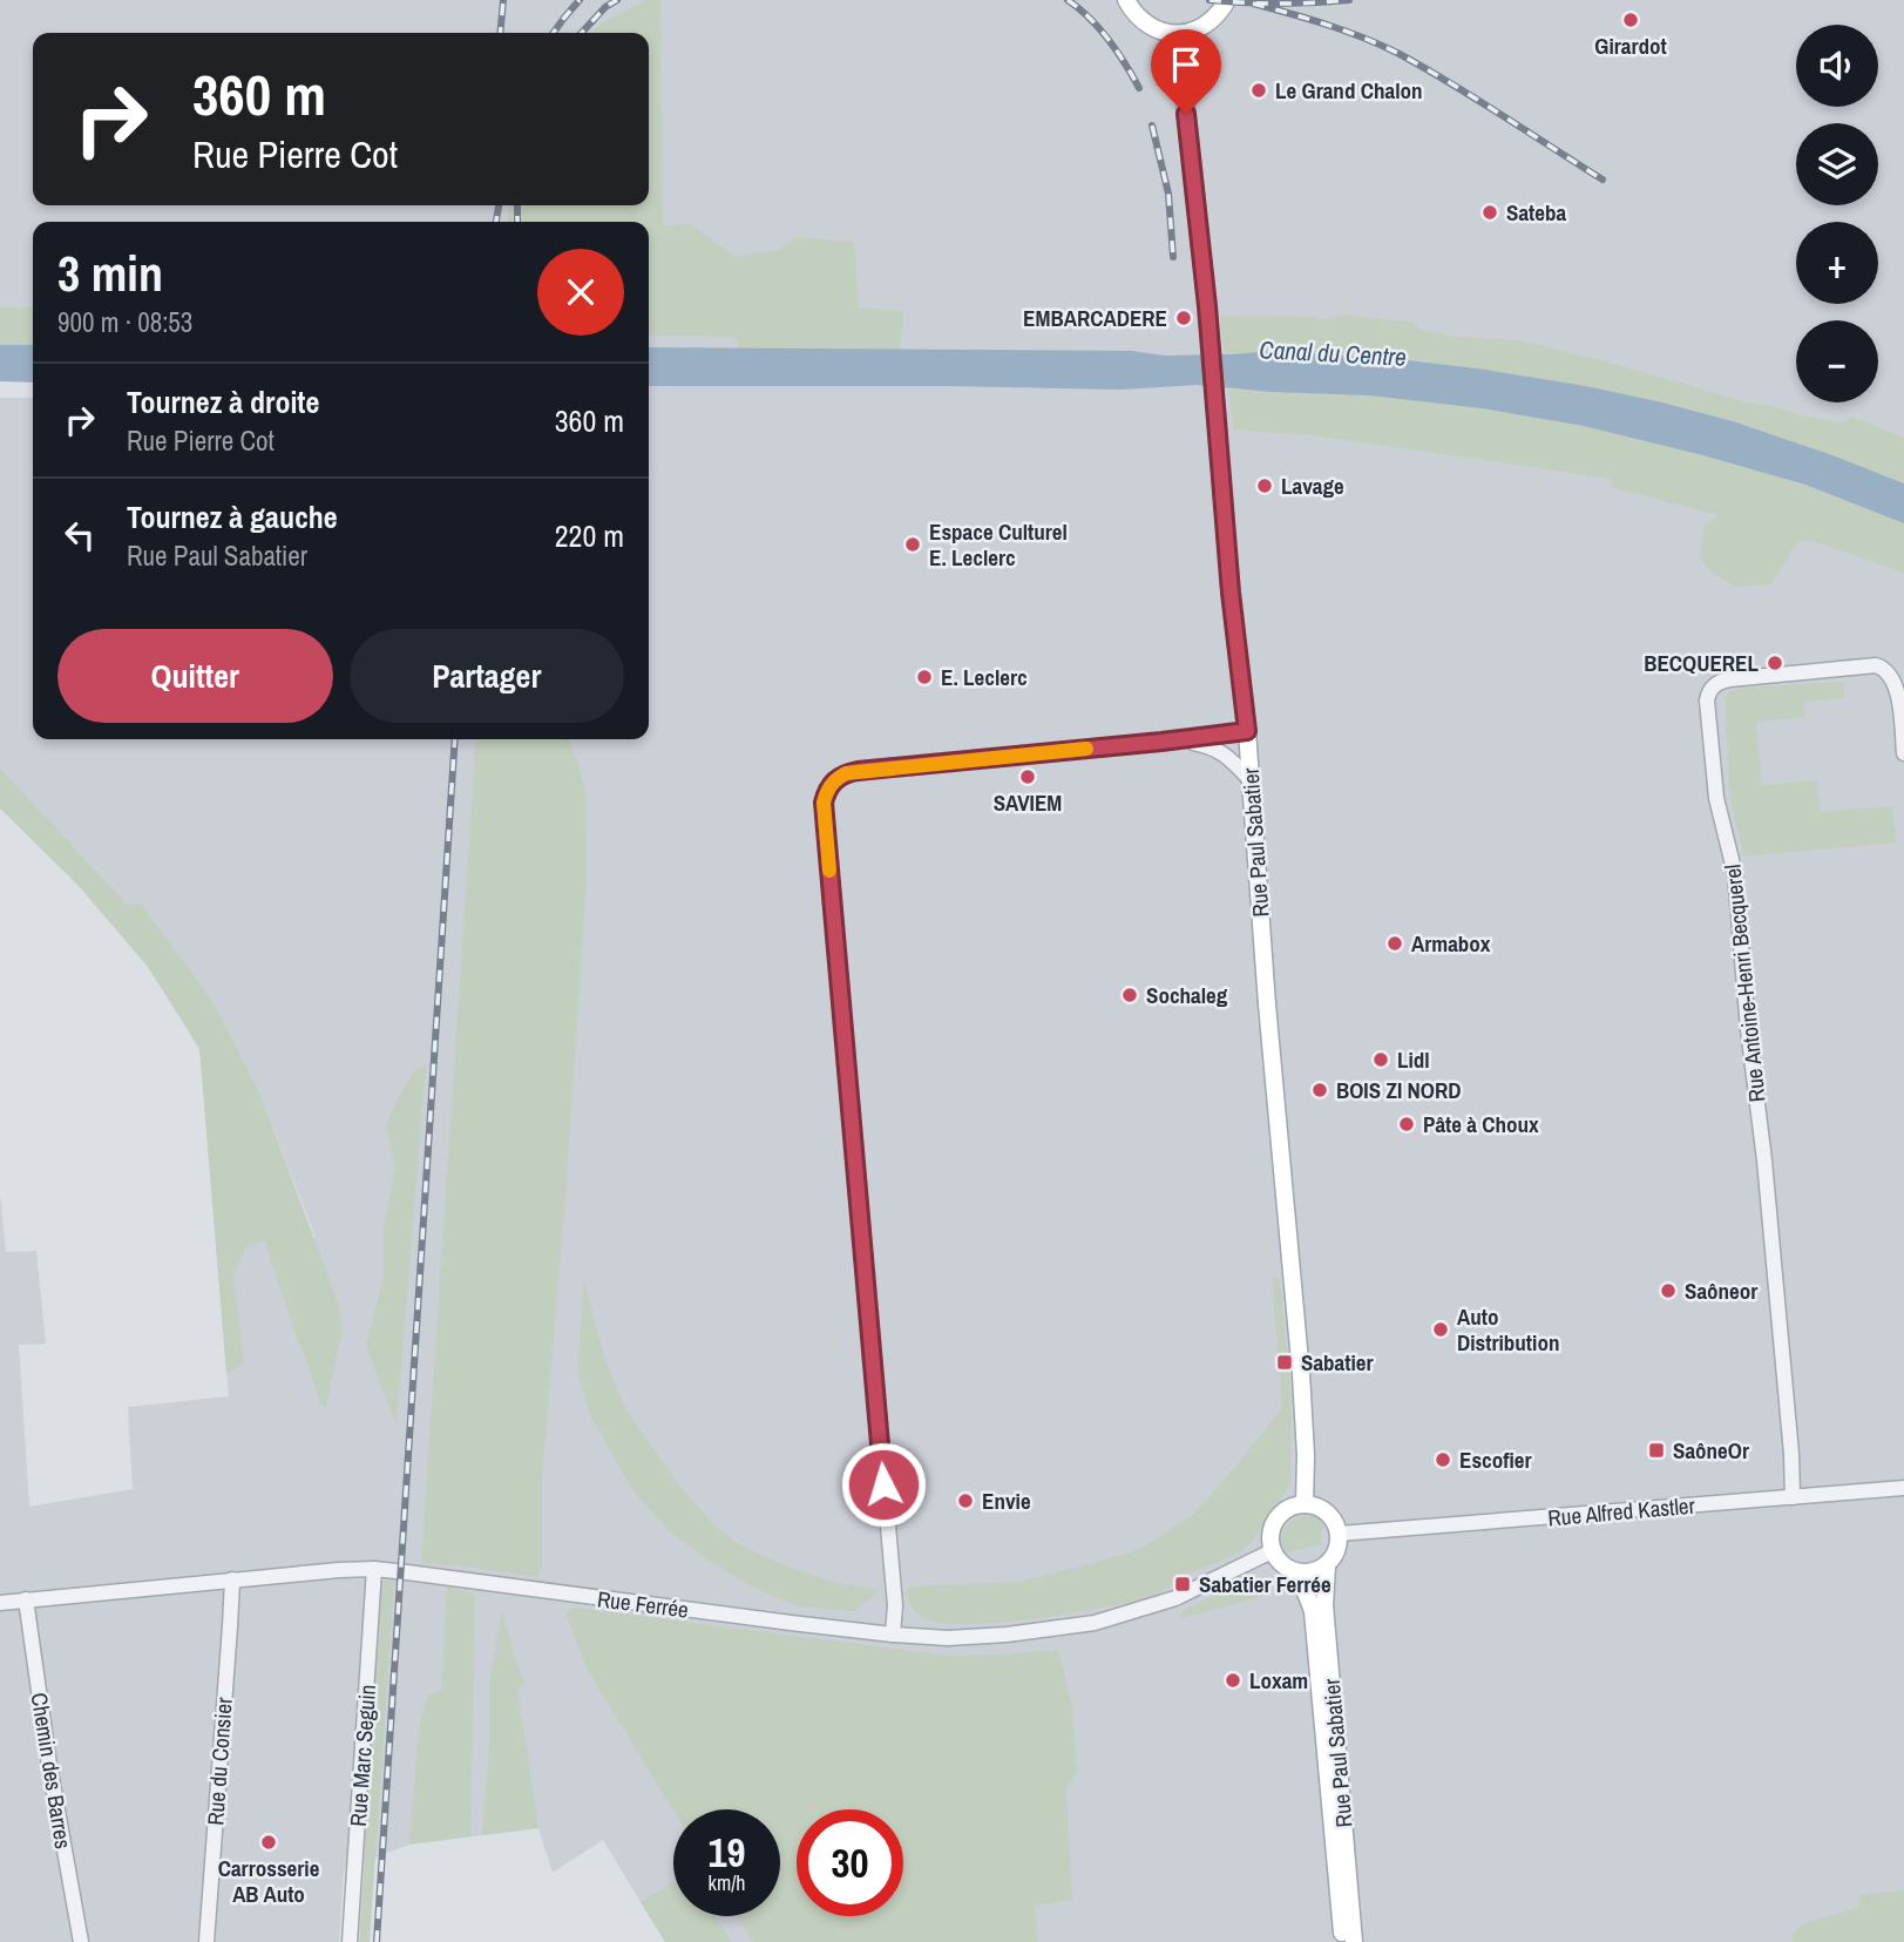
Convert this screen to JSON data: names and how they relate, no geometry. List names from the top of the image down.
{
  "streets": {
    "main road": ["Rue Paul Sabatier"],
    "street": [
      "Rue Antoine-Henri Becquerel",
      "Rue Alfred Kastler",
      "Rue Ferrée",
      "Rue Marc Seguin",
      "Rue du Consier",
      "Chemin des Barres"
    ]
  },
  "crossings": [
    ["Rue Paul Sabatier", "Rue Alfred Kastler"],
    ["Rue Paul Sabatier", "Rue Ferrée"],
    ["Rue Antoine-Henri Becquerel", "Rue Alfred Kastler"],
    ["Rue Alfred Kastler", "Rue Ferrée"],
    ["Rue Ferrée", "Rue Marc Seguin"],
    ["Rue Ferrée", "Rue du Consier"],
    ["Rue Ferrée", "Chemin des Barres"]
  ],
  "water": ["Canal du Centre"],
  "places": {
    "other": [
      "Girardot",
      "Le Grand Chalon",
      "Sateba",
      "EMBARCADERE",
      "Lavage",
      "Espace Culturel E. Leclerc",
      "BECQUEREL",
      "E. Leclerc",
      "SAVIEM",
      "Armabox",
      "Sochaleg",
      "Lidl",
      "BOIS ZI NORD",
      "Pâte à Choux",
      "Saôneor",
      "Auto Distribution",
      "Escofier",
      "Envie",
      "Loxam",
      "Carrosserie AB Auto"
    ],
    "transit": ["Sabatier", "SaôneOr", "Sabatier Ferrée"]
  },
  "page": {
    "map_buttons": ["+", "−"],
    "turn": ["360 m", "Rue Pierre Cot"],
    "heading": ["3 min", "900 m · 08:53"],
    "list": [
      {
        "name": "Tournez à droite",
        "note": "Rue Pierre Cot",
        "value": "360 m"
      },
      {
        "name": "Tournez à gauche",
        "note": "Rue Paul Sabatier",
        "value": "220 m"
      }
    ],
    "buttons": ["Quitter", "Partager"],
    "speed": "19 km/h",
    "limit": "30"
  }
}
